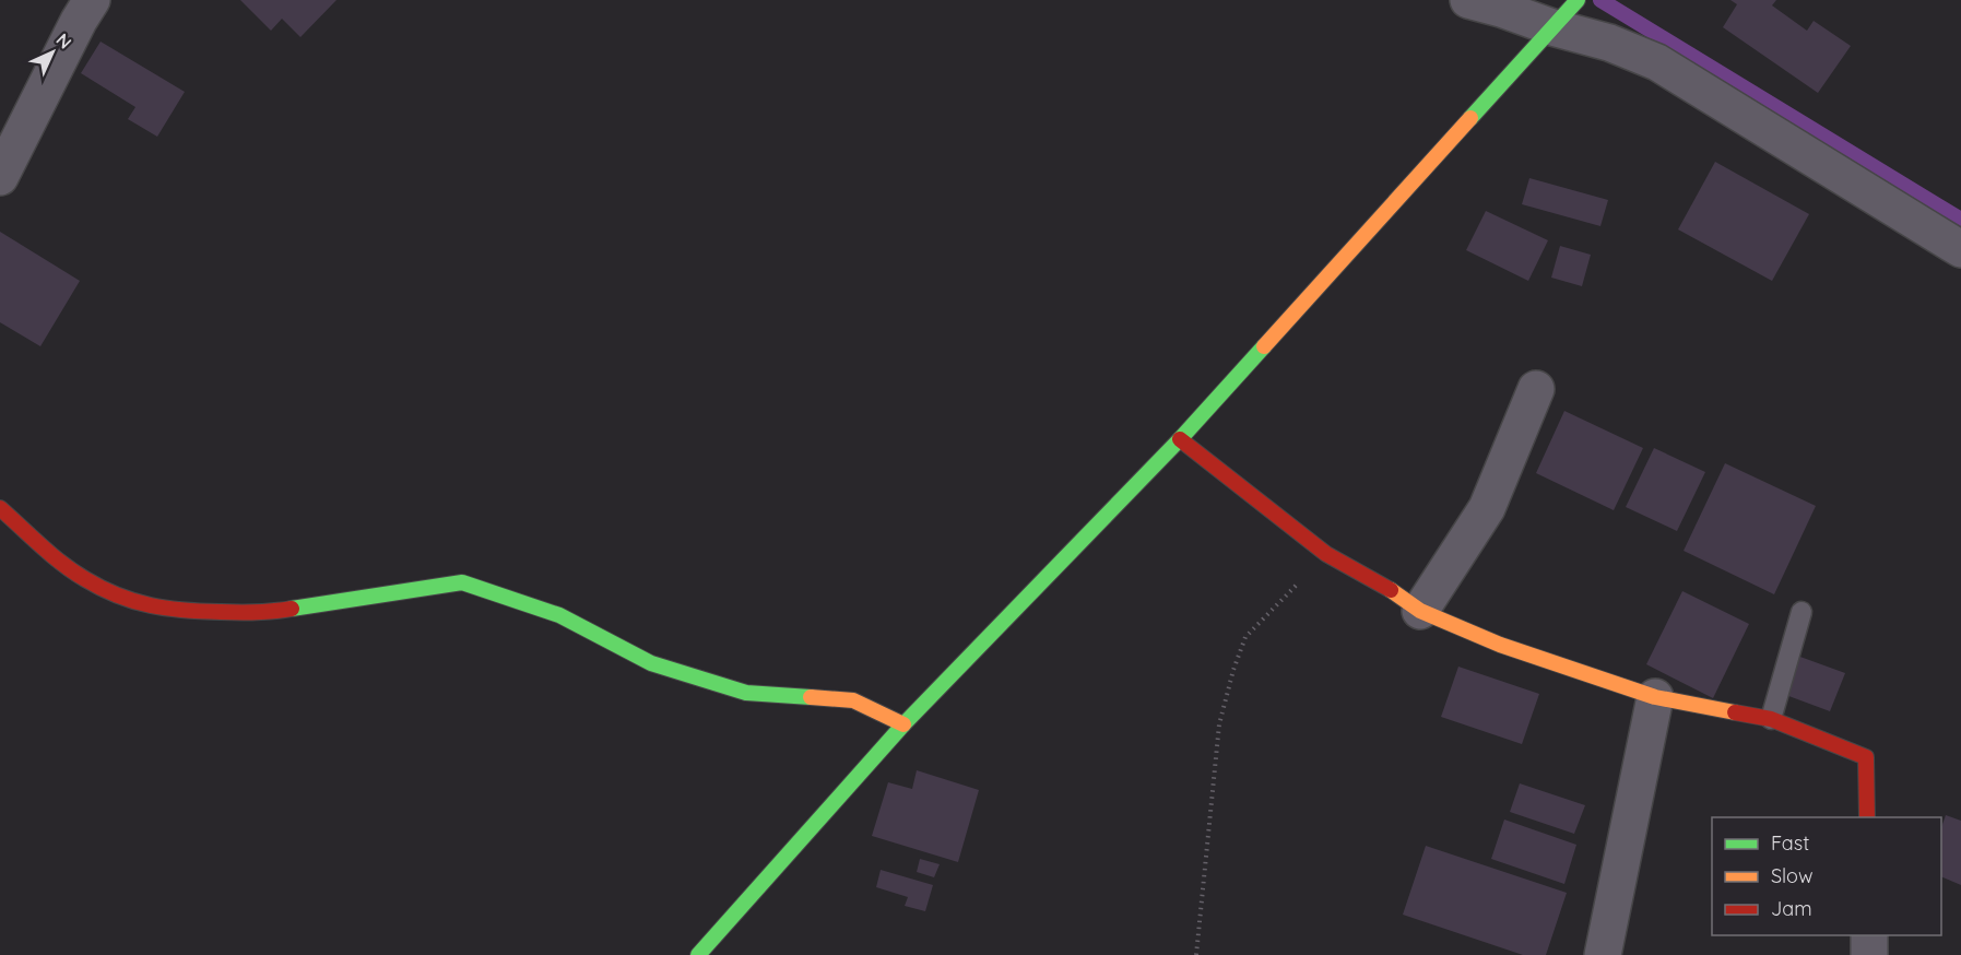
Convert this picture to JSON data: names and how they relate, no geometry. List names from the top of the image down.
{
  "legend": ["Fast", "Slow", "Jam"],
  "north": "top right"
}
